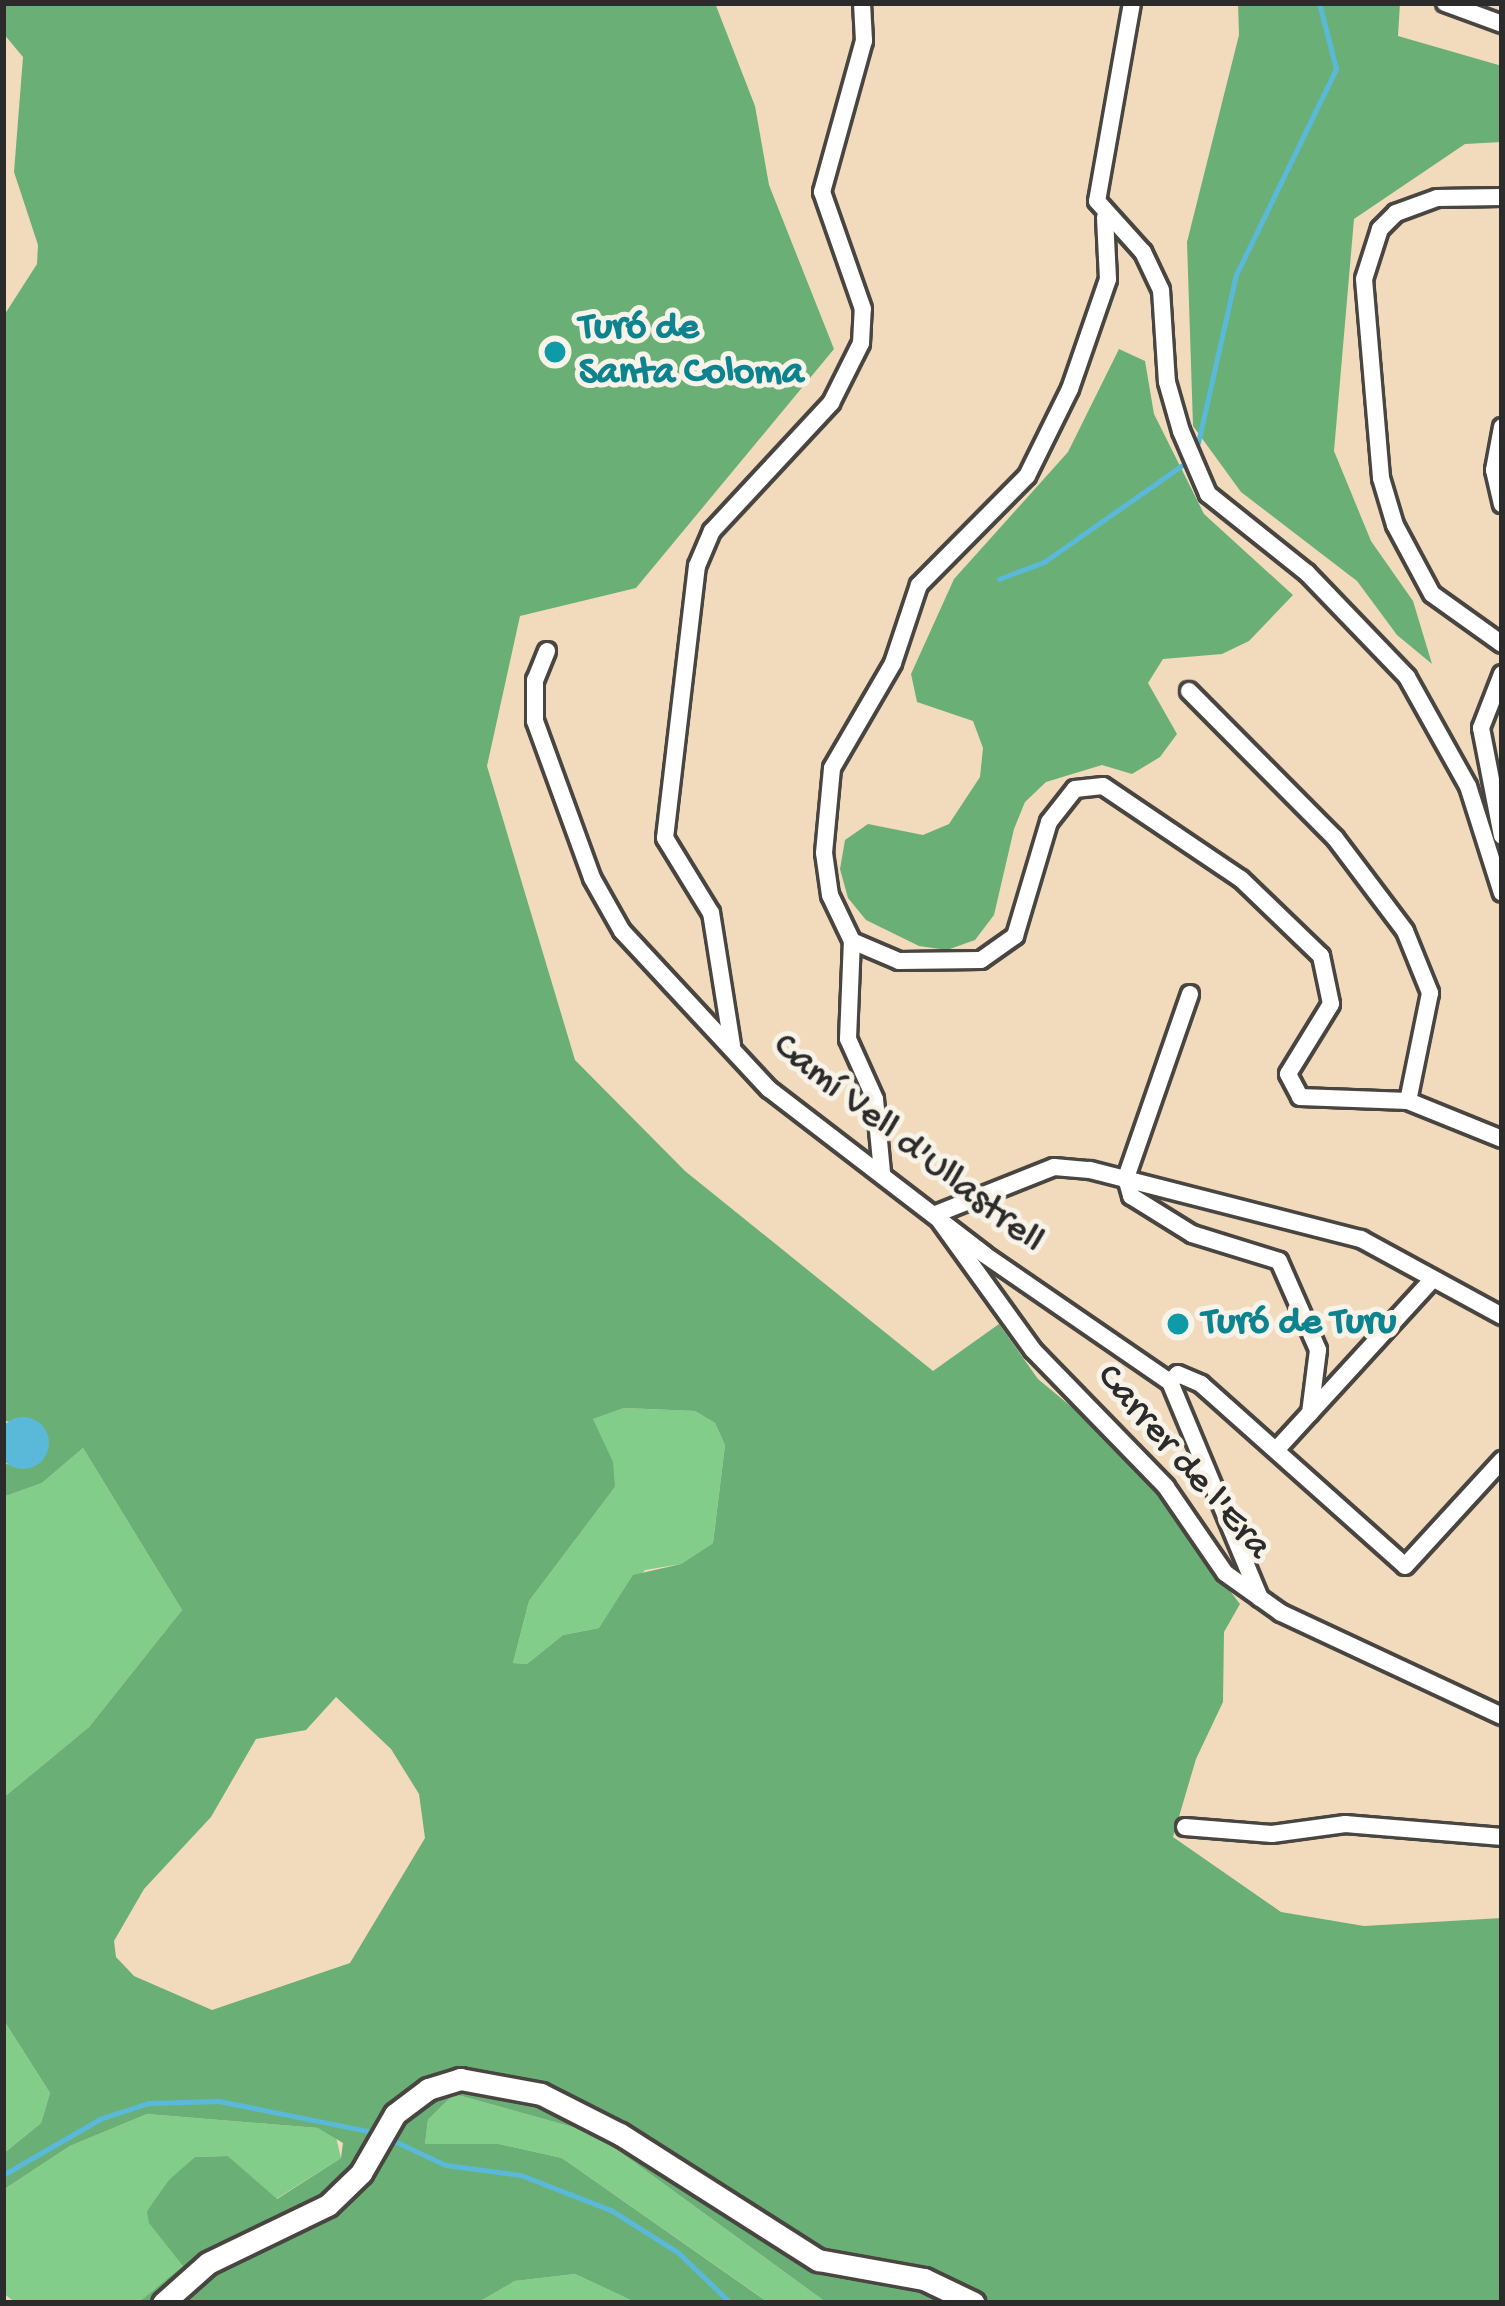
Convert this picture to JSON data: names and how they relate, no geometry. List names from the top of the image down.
{
  "streets": {
    "street": ["Camí Vell d'Ullastrell", "Carrer de l'Era"]
  },
  "crossings": [
    ["Camí Vell d'Ullastrell", "Carrer de l'Era"]
  ],
  "places": ["Turó de Santa Coloma", "Turó de Turu"]
}
